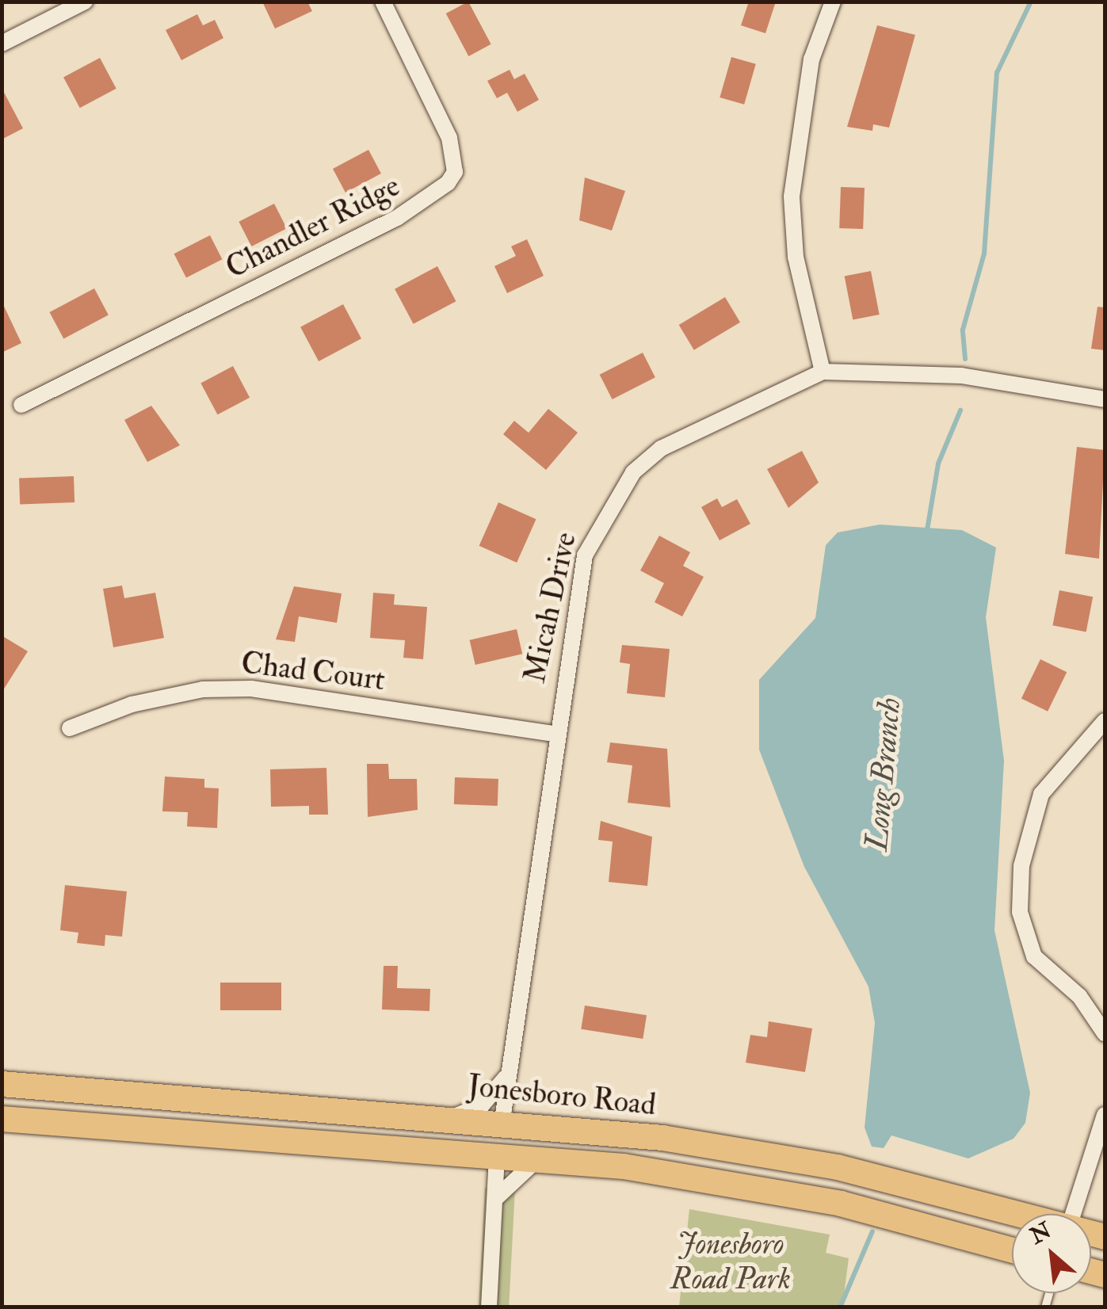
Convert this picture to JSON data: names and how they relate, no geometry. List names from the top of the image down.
{
  "streets": {
    "main road": ["Jonesboro Road"],
    "street": ["Chandler Ridge", "Micah Drive", "Chad Court"]
  },
  "crossings": [
    ["Micah Drive", "Chad Court"],
    ["Micah Drive", "Jonesboro Road"]
  ],
  "water": ["Long Branch"],
  "parks": ["Jonesboro Road Park"],
  "north": "top left"
}
